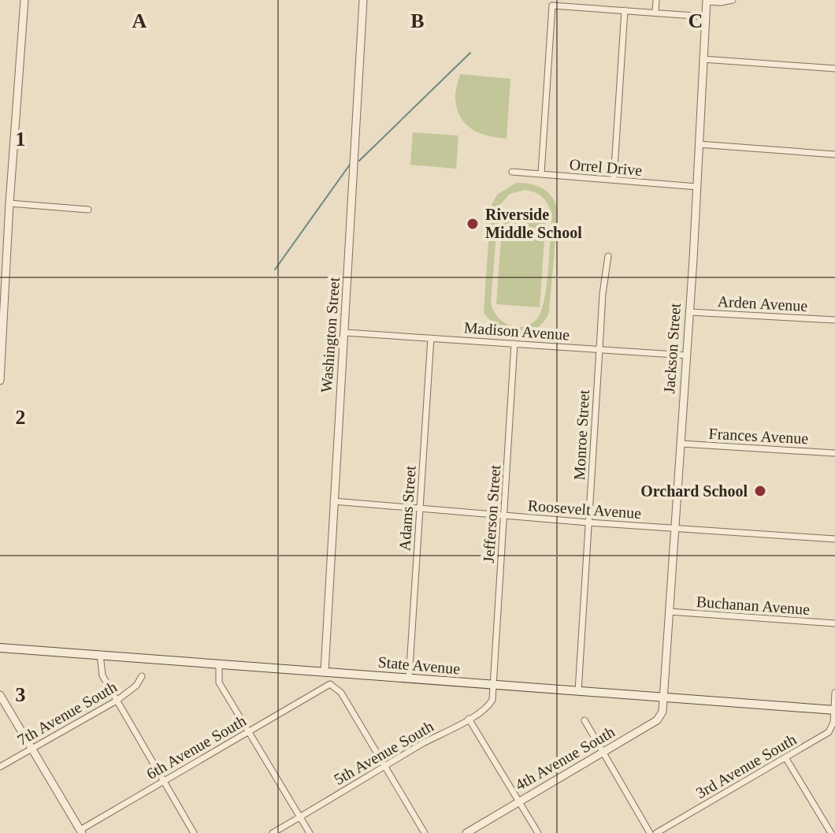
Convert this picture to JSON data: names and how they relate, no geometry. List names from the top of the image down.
{
  "streets": {
    "main road": ["State Avenue"],
    "street": [
      "Orrel Drive",
      "Arden Avenue",
      "Madison Avenue",
      "Washington Street",
      "Jackson Street",
      "Monroe Street",
      "Frances Avenue",
      "Adams Street",
      "Roosevelt Avenue",
      "Jefferson Street",
      "Buchanan Avenue",
      "7th Avenue South",
      "6th Avenue South",
      "5th Avenue South",
      "4th Avenue South",
      "3rd Avenue South"
    ]
  },
  "crossings": [
    ["Orrel Drive", "Jackson Street"],
    ["Arden Avenue", "Jackson Street"],
    ["Madison Avenue", "Washington Street"],
    ["Madison Avenue", "Jackson Street"],
    ["Madison Avenue", "Monroe Street"],
    ["Madison Avenue", "Adams Street"],
    ["Madison Avenue", "Jefferson Street"],
    ["Washington Street", "Roosevelt Avenue"],
    ["Washington Street", "State Avenue"],
    ["Jackson Street", "Frances Avenue"],
    ["Jackson Street", "Roosevelt Avenue"],
    ["Jackson Street", "Buchanan Avenue"],
    ["Jackson Street", "State Avenue"],
    ["Jackson Street", "4th Avenue South"],
    ["Monroe Street", "Roosevelt Avenue"],
    ["Monroe Street", "State Avenue"],
    ["Adams Street", "Roosevelt Avenue"],
    ["Adams Street", "State Avenue"],
    ["Roosevelt Avenue", "Jefferson Street"],
    ["Jefferson Street", "State Avenue"],
    ["Jefferson Street", "5th Avenue South"],
    ["State Avenue", "5th Avenue South"],
    ["State Avenue", "4th Avenue South"],
    ["State Avenue", "3rd Avenue South"],
    ["6th Avenue South", "5th Avenue South"]
  ],
  "places": ["Riverside Middle School", "Orchard School"],
  "grid": {
    "columns": ["A", "B", "C"],
    "rows": ["1", "2", "3"]
  }
}
